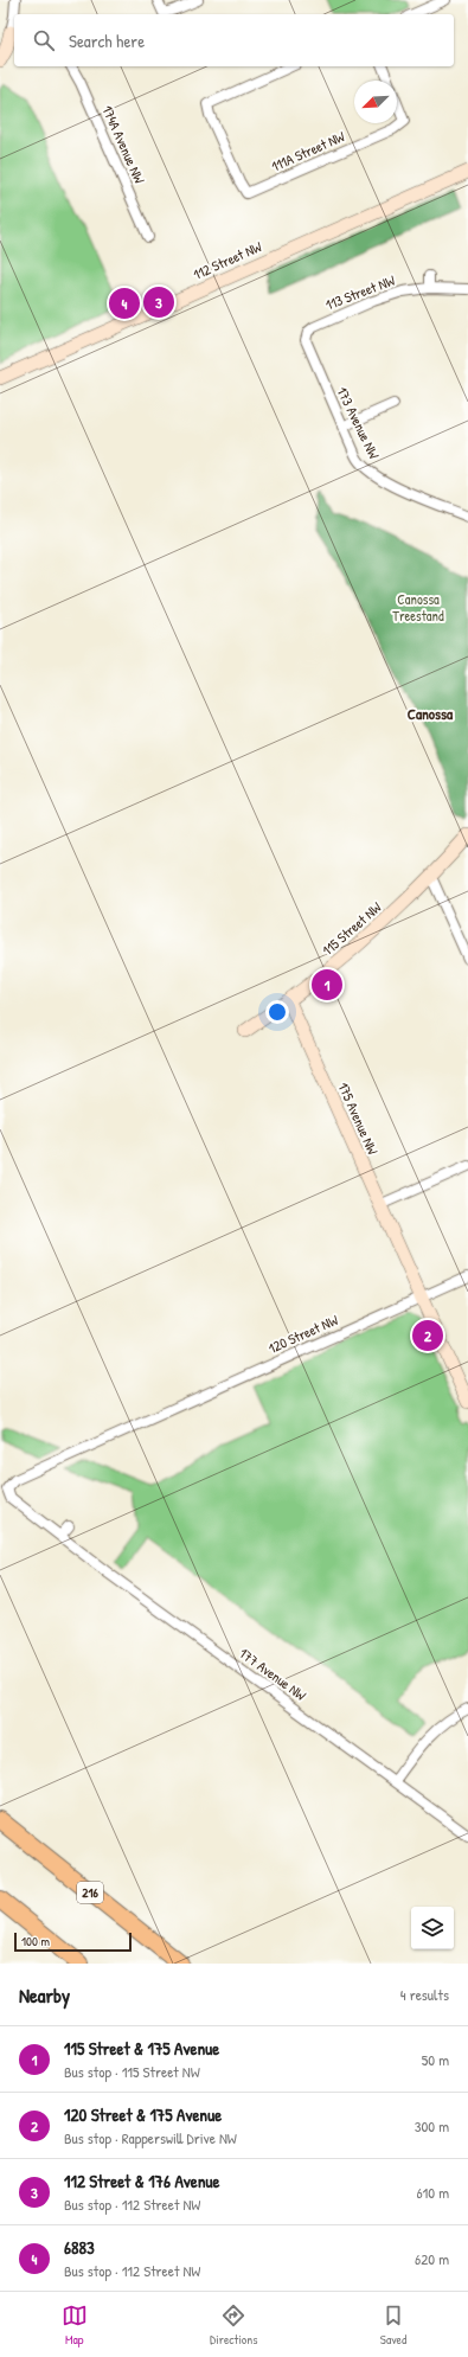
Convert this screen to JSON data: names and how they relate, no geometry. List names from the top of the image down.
{
  "streets": {
    "highway": ["216"],
    "street": [
      "174A Avenue NW",
      "111A Street NW",
      "112 Street NW",
      "113 Street NW",
      "173 Avenue NW",
      "115 Street NW",
      "175 Avenue NW",
      "120 Street NW",
      "177 Avenue NW"
    ]
  },
  "crossings": [
    ["113 Street NW", "173 Avenue NW"],
    ["115 Street NW", "175 Avenue NW"],
    ["175 Avenue NW", "120 Street NW"],
    ["120 Street NW", "177 Avenue NW"]
  ],
  "districts": ["Canossa"],
  "parks": ["Canossa Treestand"],
  "scale_bar": "100 m",
  "north": "bottom left",
  "page": {
    "search": "Search here",
    "pins": [
      "3",
      "4",
      "1",
      "2"
    ],
    "scale": "100 m",
    "heading": ["Nearby", "4 results"],
    "list": [
      {
        "mark": "1",
        "name": "115 Street & 175 Avenue",
        "note": "Bus stop · 115 Street NW",
        "value": "50 m"
      },
      {
        "mark": "2",
        "name": "120 Street & 175 Avenue",
        "note": "Bus stop · Rapperswill Drive NW",
        "value": "300 m"
      },
      {
        "mark": "3",
        "name": "112 Street & 176 Avenue",
        "note": "Bus stop · 112 Street NW",
        "value": "610 m"
      },
      {
        "mark": "4",
        "name": "6883",
        "note": "Bus stop · 112 Street NW",
        "value": "620 m"
      }
    ],
    "nav": ["Map", "Directions", "Saved"]
  }
}
